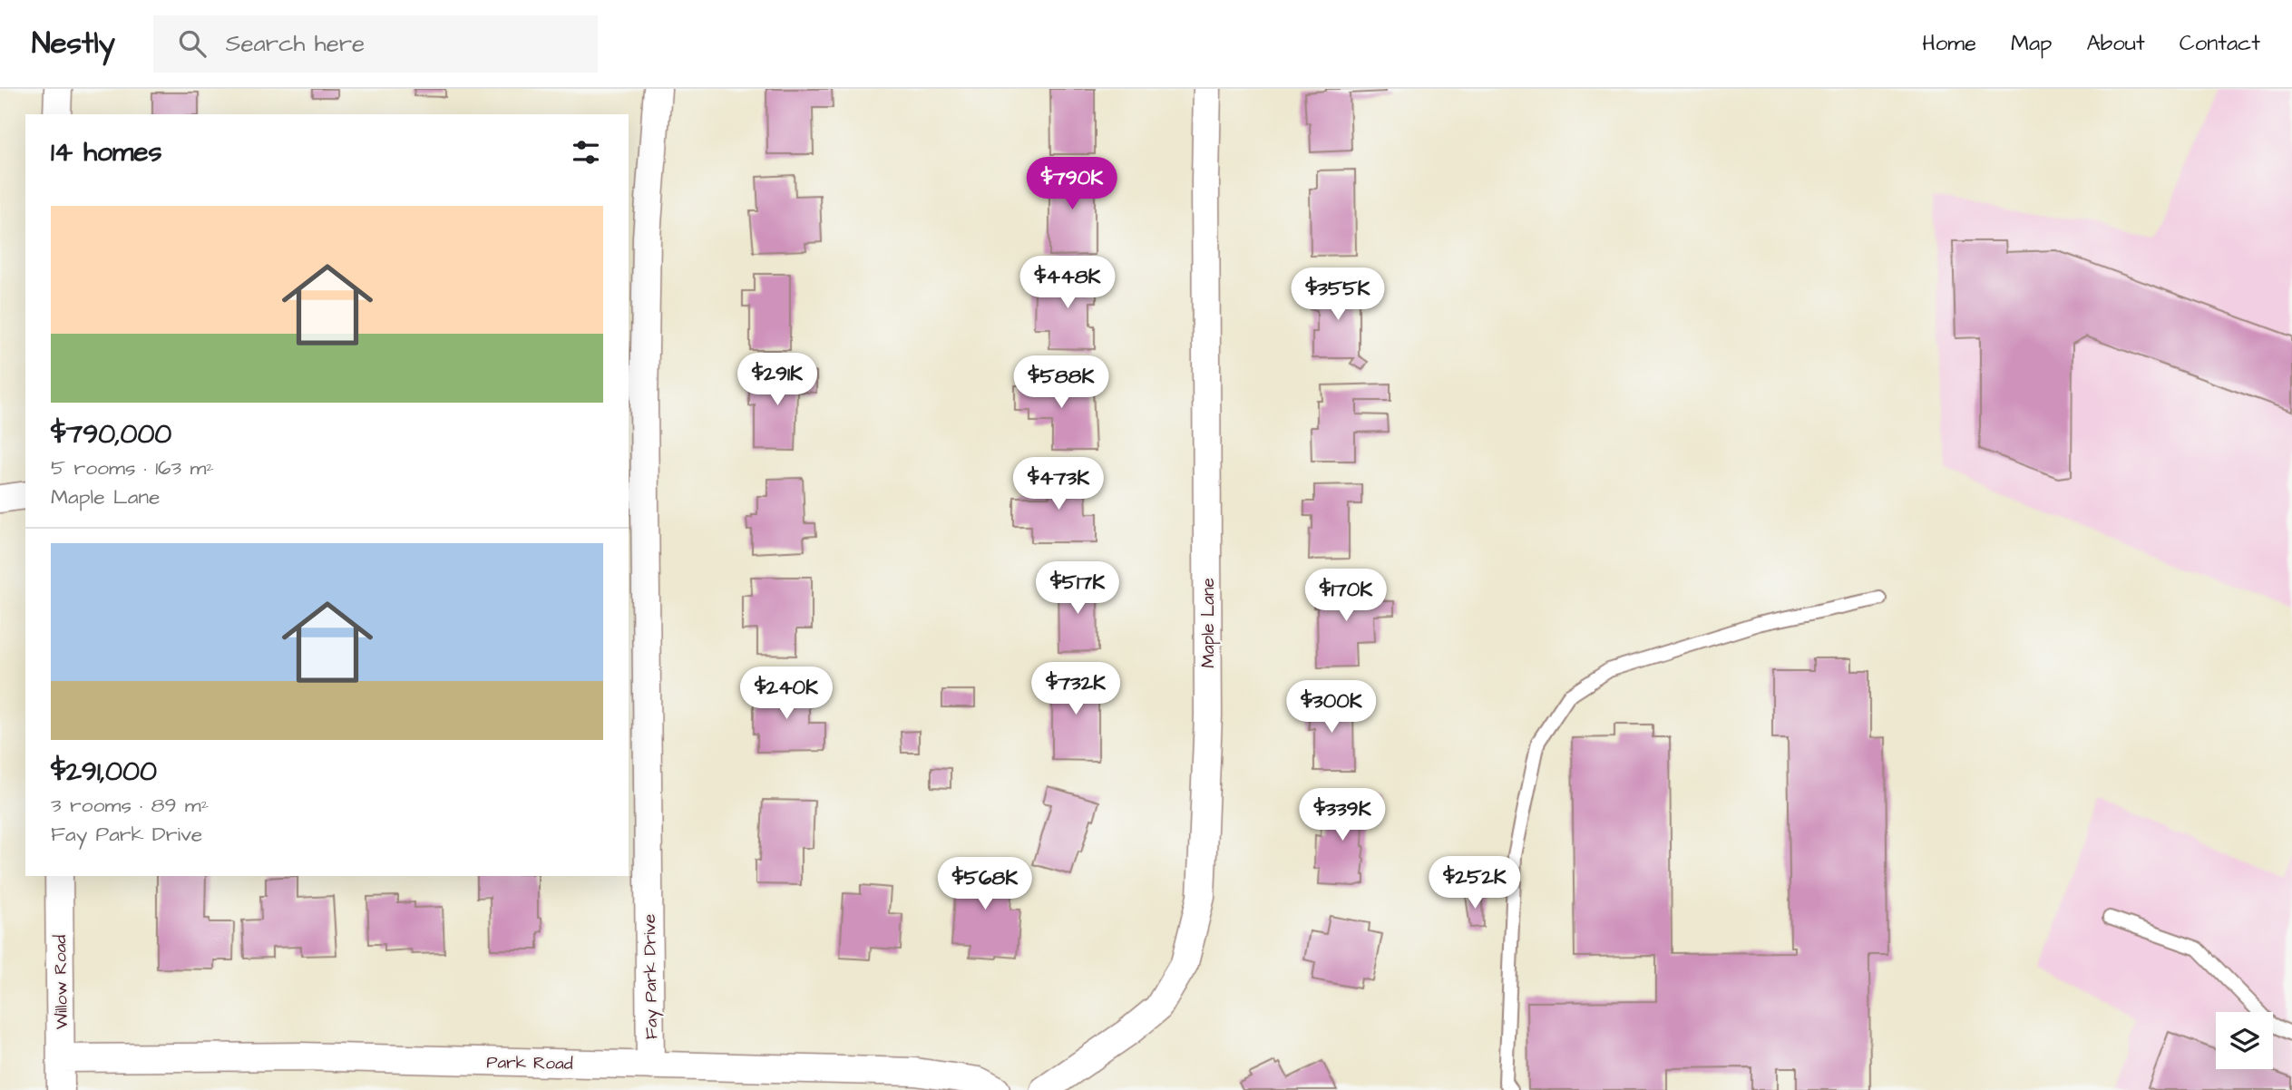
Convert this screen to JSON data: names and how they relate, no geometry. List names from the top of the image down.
{
  "streets": {
    "street": [
      "Maple Lane",
      "Fay Park Drive",
      "Willow Road",
      "Park Road"
    ]
  },
  "crossings": [
    ["Fay Park Drive", "Park Road"],
    ["Willow Road", "Park Road"]
  ],
  "page": {
    "header": "Nestly",
    "search": "Search here",
    "nav": [
      "Home",
      "Map",
      "About",
      "Contact"
    ],
    "heading": "14 homes",
    "price": [
      "$790K",
      "$448K",
      "$355K",
      "$291K",
      "$588K",
      "$473K",
      "$517K",
      "$170K",
      "$732K",
      "$240K",
      "$300K",
      "$339K",
      "$252K",
      "$568K"
    ],
    "list": [
      {
        "name": "$790,000",
        "note": "5 rooms · 163 m² · Maple Lane"
      },
      {
        "name": "$291,000",
        "note": "3 rooms · 89 m² · Fay Park Drive"
      }
    ]
  }
}
